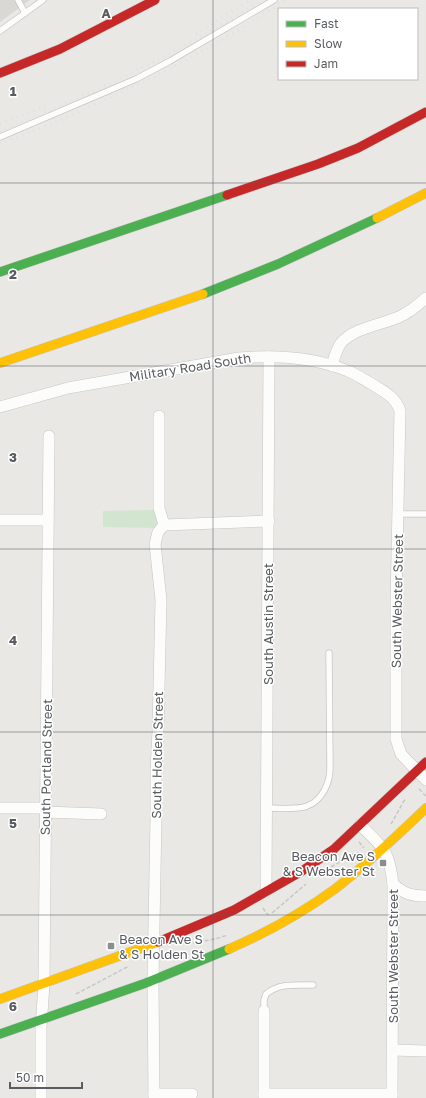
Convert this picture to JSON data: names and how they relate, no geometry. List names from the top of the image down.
{
  "streets": {
    "street": [
      "Military Road South",
      "South Webster Street",
      "South Austin Street",
      "South Holden Street",
      "South Portland Street"
    ]
  },
  "crossings": [
    ["Military Road South", "South Webster Street"],
    ["Military Road South", "South Austin Street"]
  ],
  "places": {
    "transit": ["Beacon Ave S & S Webster St", "Beacon Ave S & S Holden St"]
  },
  "legend": ["Fast", "Slow", "Jam"],
  "scale_bar": "50 m",
  "grid": {
    "columns": ["A"],
    "rows": [
      "1",
      "2",
      "3",
      "4",
      "5",
      "6"
    ]
  }
}
